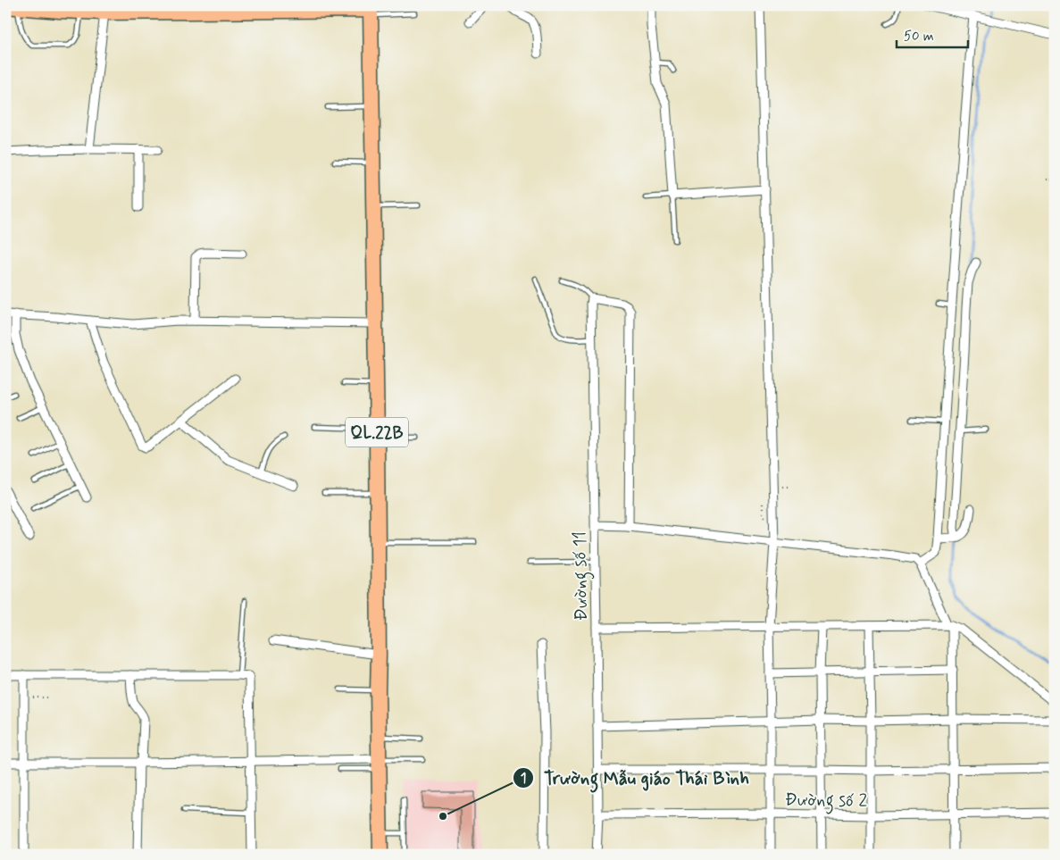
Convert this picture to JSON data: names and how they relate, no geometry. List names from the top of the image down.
{
  "streets": {
    "highway": ["QL.22B"],
    "street": ["Đường số 11", "Đường số 2"]
  },
  "crossings": [
    ["Đường số 11", "Đường số 2"]
  ],
  "places": ["Trường Mẫu giáo Thái Bình"],
  "scale_bar": "50 m"
}
